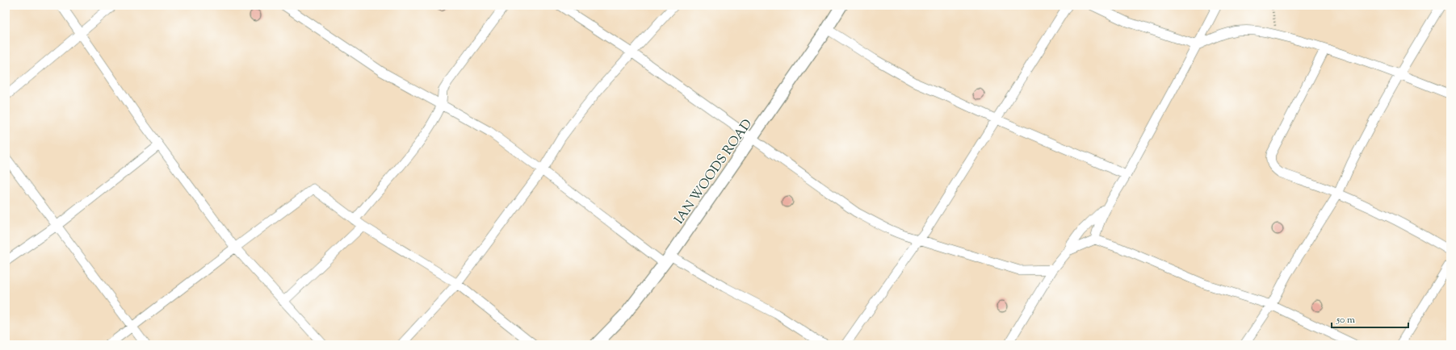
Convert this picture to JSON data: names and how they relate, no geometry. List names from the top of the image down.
{
  "streets": {
    "street": ["IAN WOODS ROAD"]
  },
  "scale_bar": "50 m"
}
